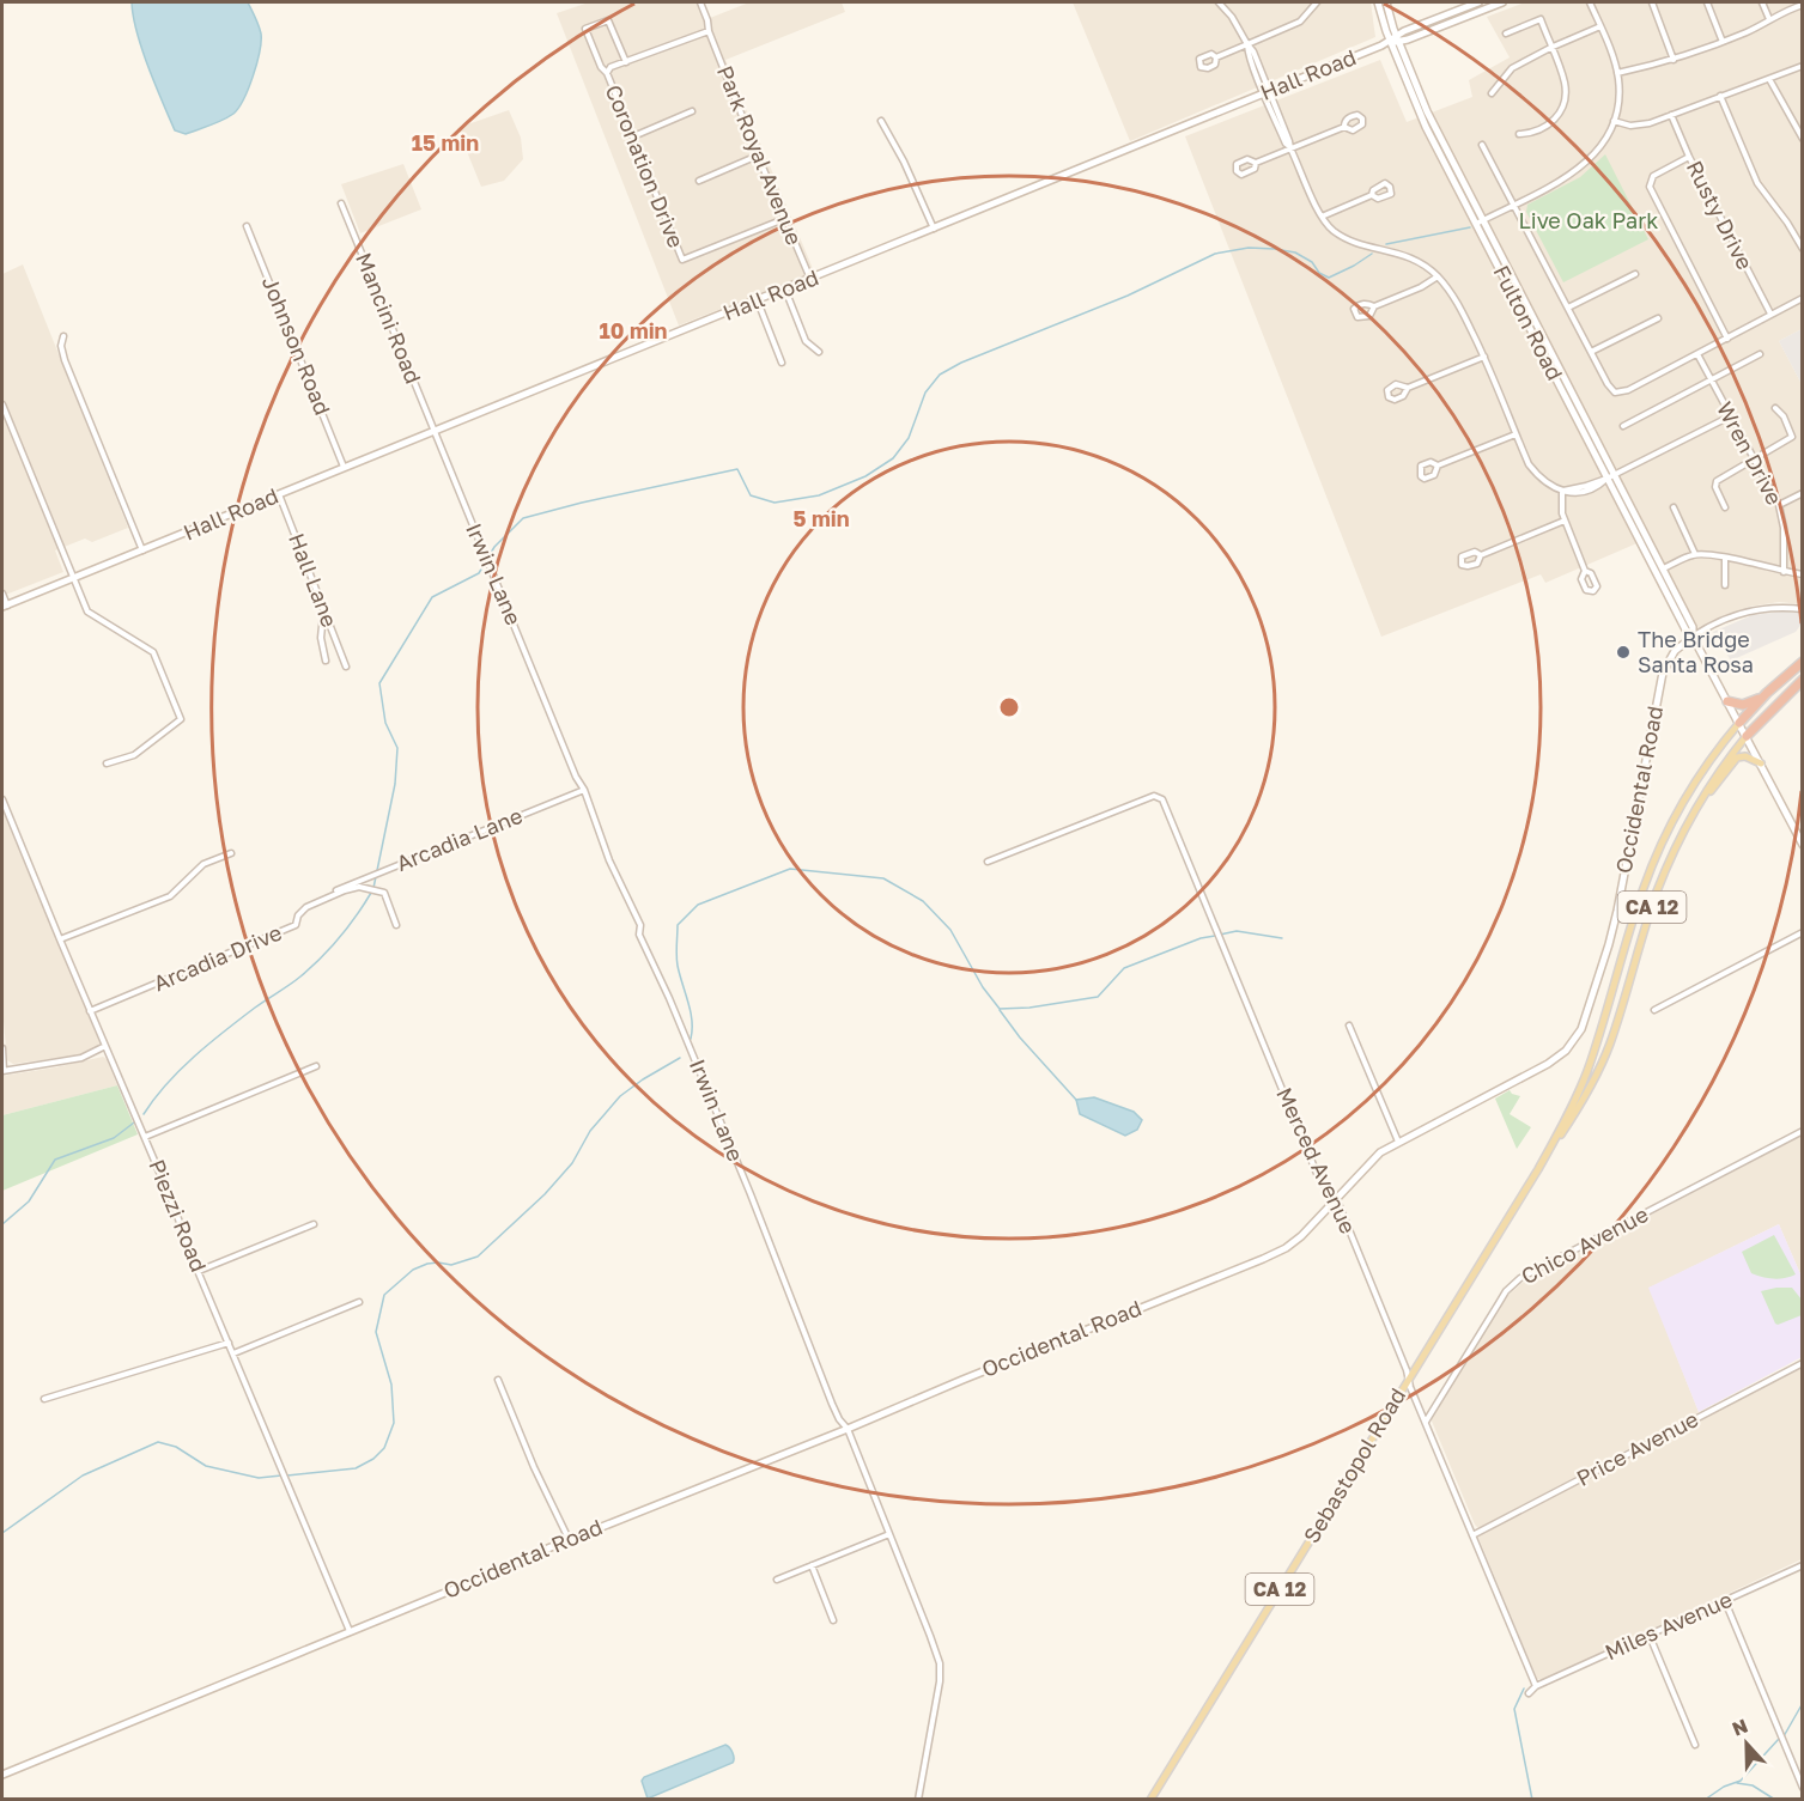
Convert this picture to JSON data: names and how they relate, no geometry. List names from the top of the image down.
{
  "streets": {
    "highway": ["CA 12"],
    "main road": ["Sebastopol Road"],
    "street": [
      "Hall Road",
      "Park Royal Avenue",
      "Coronation Drive",
      "Rusty Drive",
      "Mancini Road",
      "Fulton Road",
      "Johnson Road",
      "Wren Drive",
      "Irwin Lane",
      "Hall Lane",
      "Occidental Road",
      "Arcadia Lane",
      "Arcadia Drive",
      "Merced Avenue",
      "Piezzi Road",
      "Chico Avenue",
      "Price Avenue",
      "Miles Avenue"
    ]
  },
  "crossings": [
    ["Hall Road", "Park Royal Avenue"],
    ["Hall Road", "Mancini Road"],
    ["Hall Road", "Fulton Road"],
    ["Hall Road", "Johnson Road"],
    ["Hall Road", "Irwin Lane"],
    ["Hall Road", "Hall Lane"],
    ["Park Royal Avenue", "Coronation Drive"],
    ["Mancini Road", "Irwin Lane"],
    ["Fulton Road", "Occidental Road"],
    ["Fulton Road", "CA 12"],
    ["Fulton Road", "Sebastopol Road"],
    ["Irwin Lane", "Occidental Road"],
    ["Irwin Lane", "Arcadia Lane"],
    ["Occidental Road", "Merced Avenue"],
    ["Occidental Road", "Piezzi Road"],
    ["CA 12", "Sebastopol Road"],
    ["Arcadia Drive", "Piezzi Road"],
    ["Merced Avenue", "Chico Avenue"],
    ["Merced Avenue", "Price Avenue"],
    ["Merced Avenue", "Sebastopol Road"],
    ["Merced Avenue", "Miles Avenue"]
  ],
  "parks": ["Live Oak Park"],
  "places": ["The Bridge Santa Rosa"],
  "north": "top",
  "rings": ["15 min", "10 min", "5 min"]
}
